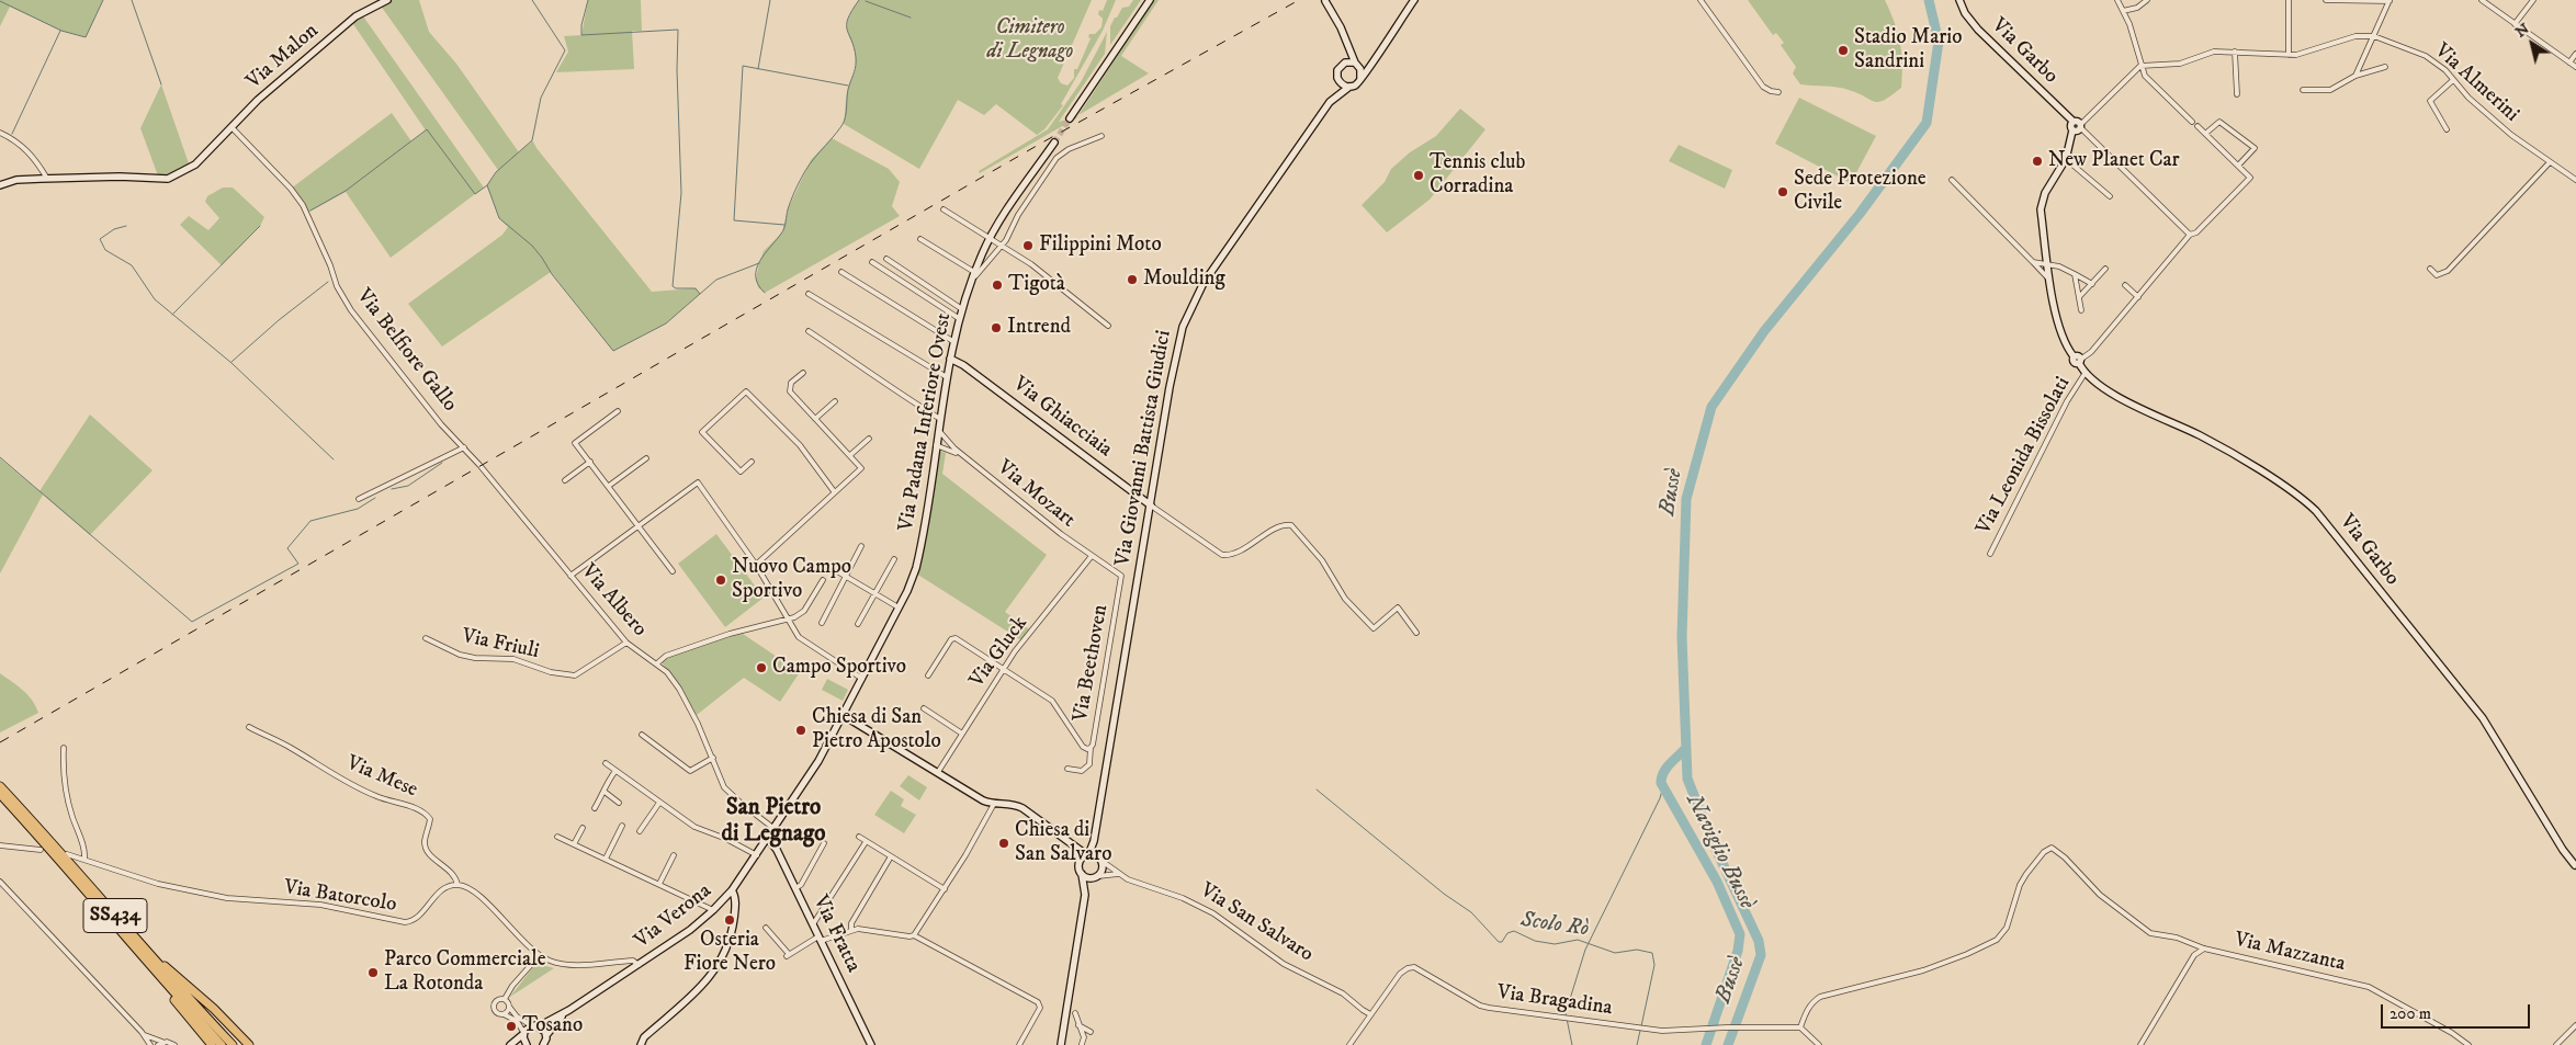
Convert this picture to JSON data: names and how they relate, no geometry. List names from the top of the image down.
{
  "streets": {
    "highway": ["SS434"],
    "street": [
      "Via Garbo",
      "Via Malon",
      "Via Almerini",
      "Via Belfiore Gallo",
      "Via Ghiacciaia",
      "Via Padana Inferiore Ovest",
      "Via Giovanni Battista Giudici",
      "Via Leonida Bissolati",
      "Via Mozart",
      "Via Albero",
      "Via Friuli",
      "Via Gluck",
      "Via Beethoven",
      "Via Mese",
      "Via Batorcolo",
      "Via Verona",
      "Via San Salvaro",
      "Via Fratta",
      "Via Mazzanta",
      "Via Bragadina"
    ]
  },
  "crossings": [
    ["Via Garbo", "Via Leonida Bissolati"],
    ["Via Malon", "Via Belfiore Gallo"],
    ["Via Belfiore Gallo", "Via Albero"],
    ["Via Ghiacciaia", "Via Padana Inferiore Ovest"],
    ["Via Ghiacciaia", "Via Giovanni Battista Giudici"],
    ["Via Padana Inferiore Ovest", "Via Mozart"],
    ["Via Padana Inferiore Ovest", "Via Verona"],
    ["Via Giovanni Battista Giudici", "Via San Salvaro"],
    ["Via Mozart", "Via Gluck"],
    ["Via Mozart", "Via Beethoven"],
    ["Via Albero", "Via Friuli"],
    ["Via Albero", "Via Verona"],
    ["Via Gluck", "Via Beethoven"],
    ["Via Mese", "Via Batorcolo"],
    ["Via Verona", "Via Fratta"],
    ["Via San Salvaro", "Via Bragadina"]
  ],
  "districts": ["San Pietro di Legnago"],
  "water": ["Bussè", "Naviglio Bussè", "Scolo Rò"],
  "parks": ["Cimitero di Legnago"],
  "places": [
    "Stadio Mario Sandrini",
    "New Planet Car",
    "Tennis club Corradina",
    "Sede Protezione Civile",
    "Filippini Moto",
    "Moulding",
    "Tigotà",
    "Intrend",
    "Nuovo Campo Sportivo",
    "Campo Sportivo",
    "Chiesa di San Pietro Apostolo",
    "Chiesa di San Salvaro",
    "Osteria Fiore Nero",
    "Parco Commerciale La Rotonda",
    "Tosano"
  ],
  "scale_bar": "200 m",
  "north": "top left"
}
